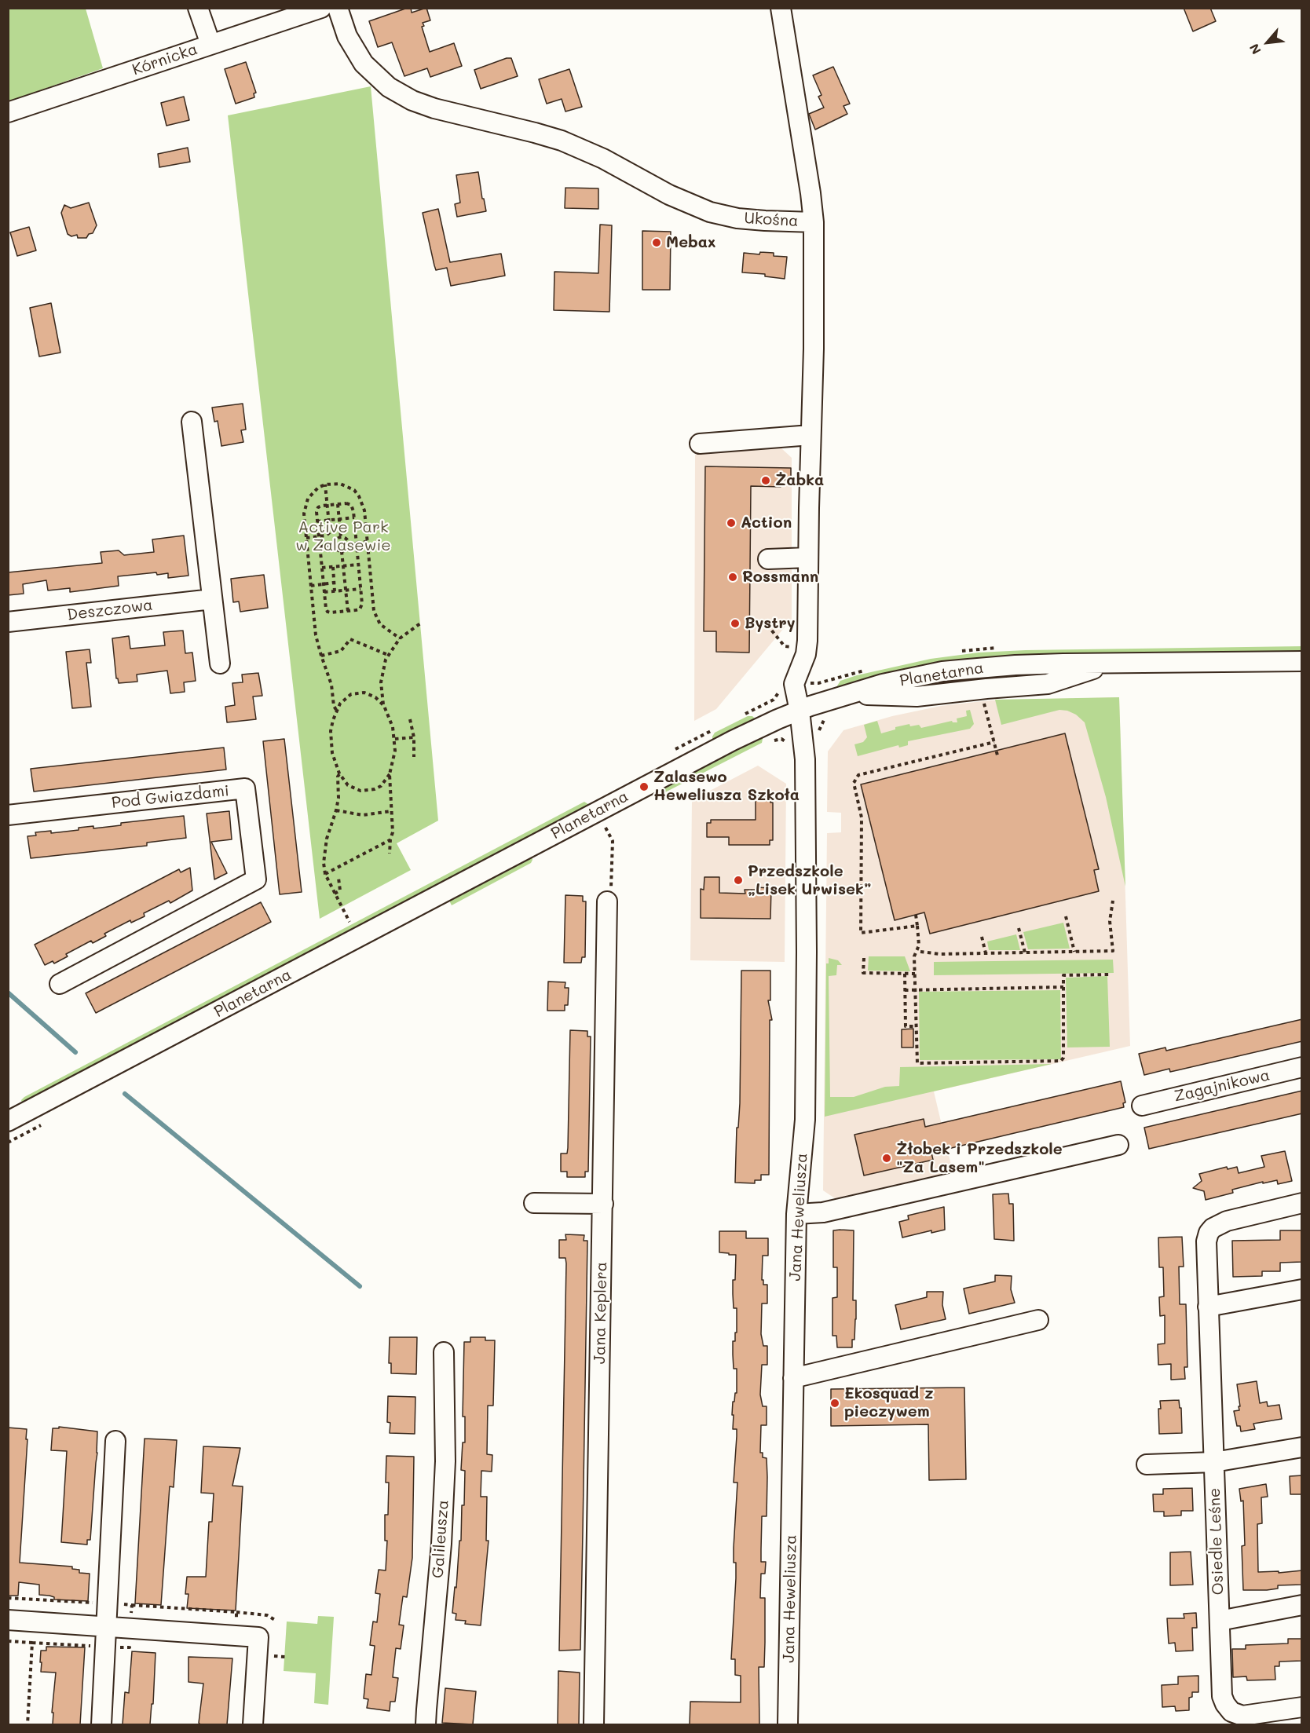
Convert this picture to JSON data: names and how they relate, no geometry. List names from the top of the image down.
{
  "streets": {
    "street": [
      "Kórnicka",
      "Ukośna",
      "Deszczowa",
      "Planetarna",
      "Pod Gwiazdami",
      "Zagajnikowa",
      "Jana Heweliusza",
      "Jana Keplera",
      "Galileusza",
      "Osiedle Leśne"
    ]
  },
  "crossings": [
    ["Ukośna", "Planetarna"],
    ["Ukośna", "Jana Heweliusza"],
    ["Planetarna", "Jana Heweliusza"]
  ],
  "parks": ["Active Park w Zalasewie"],
  "places": [
    "Mebax",
    "Żabka",
    "Action",
    "Rossmann",
    "Bystry",
    "Zalasewo Heweliusza Szkoła",
    "Przedszkole „Lisek Urwisek”",
    "Żłobek i Przedszkole \"Za Lasem\"",
    "Ekosquad z pieczywem"
  ],
  "north": "bottom left"
}
